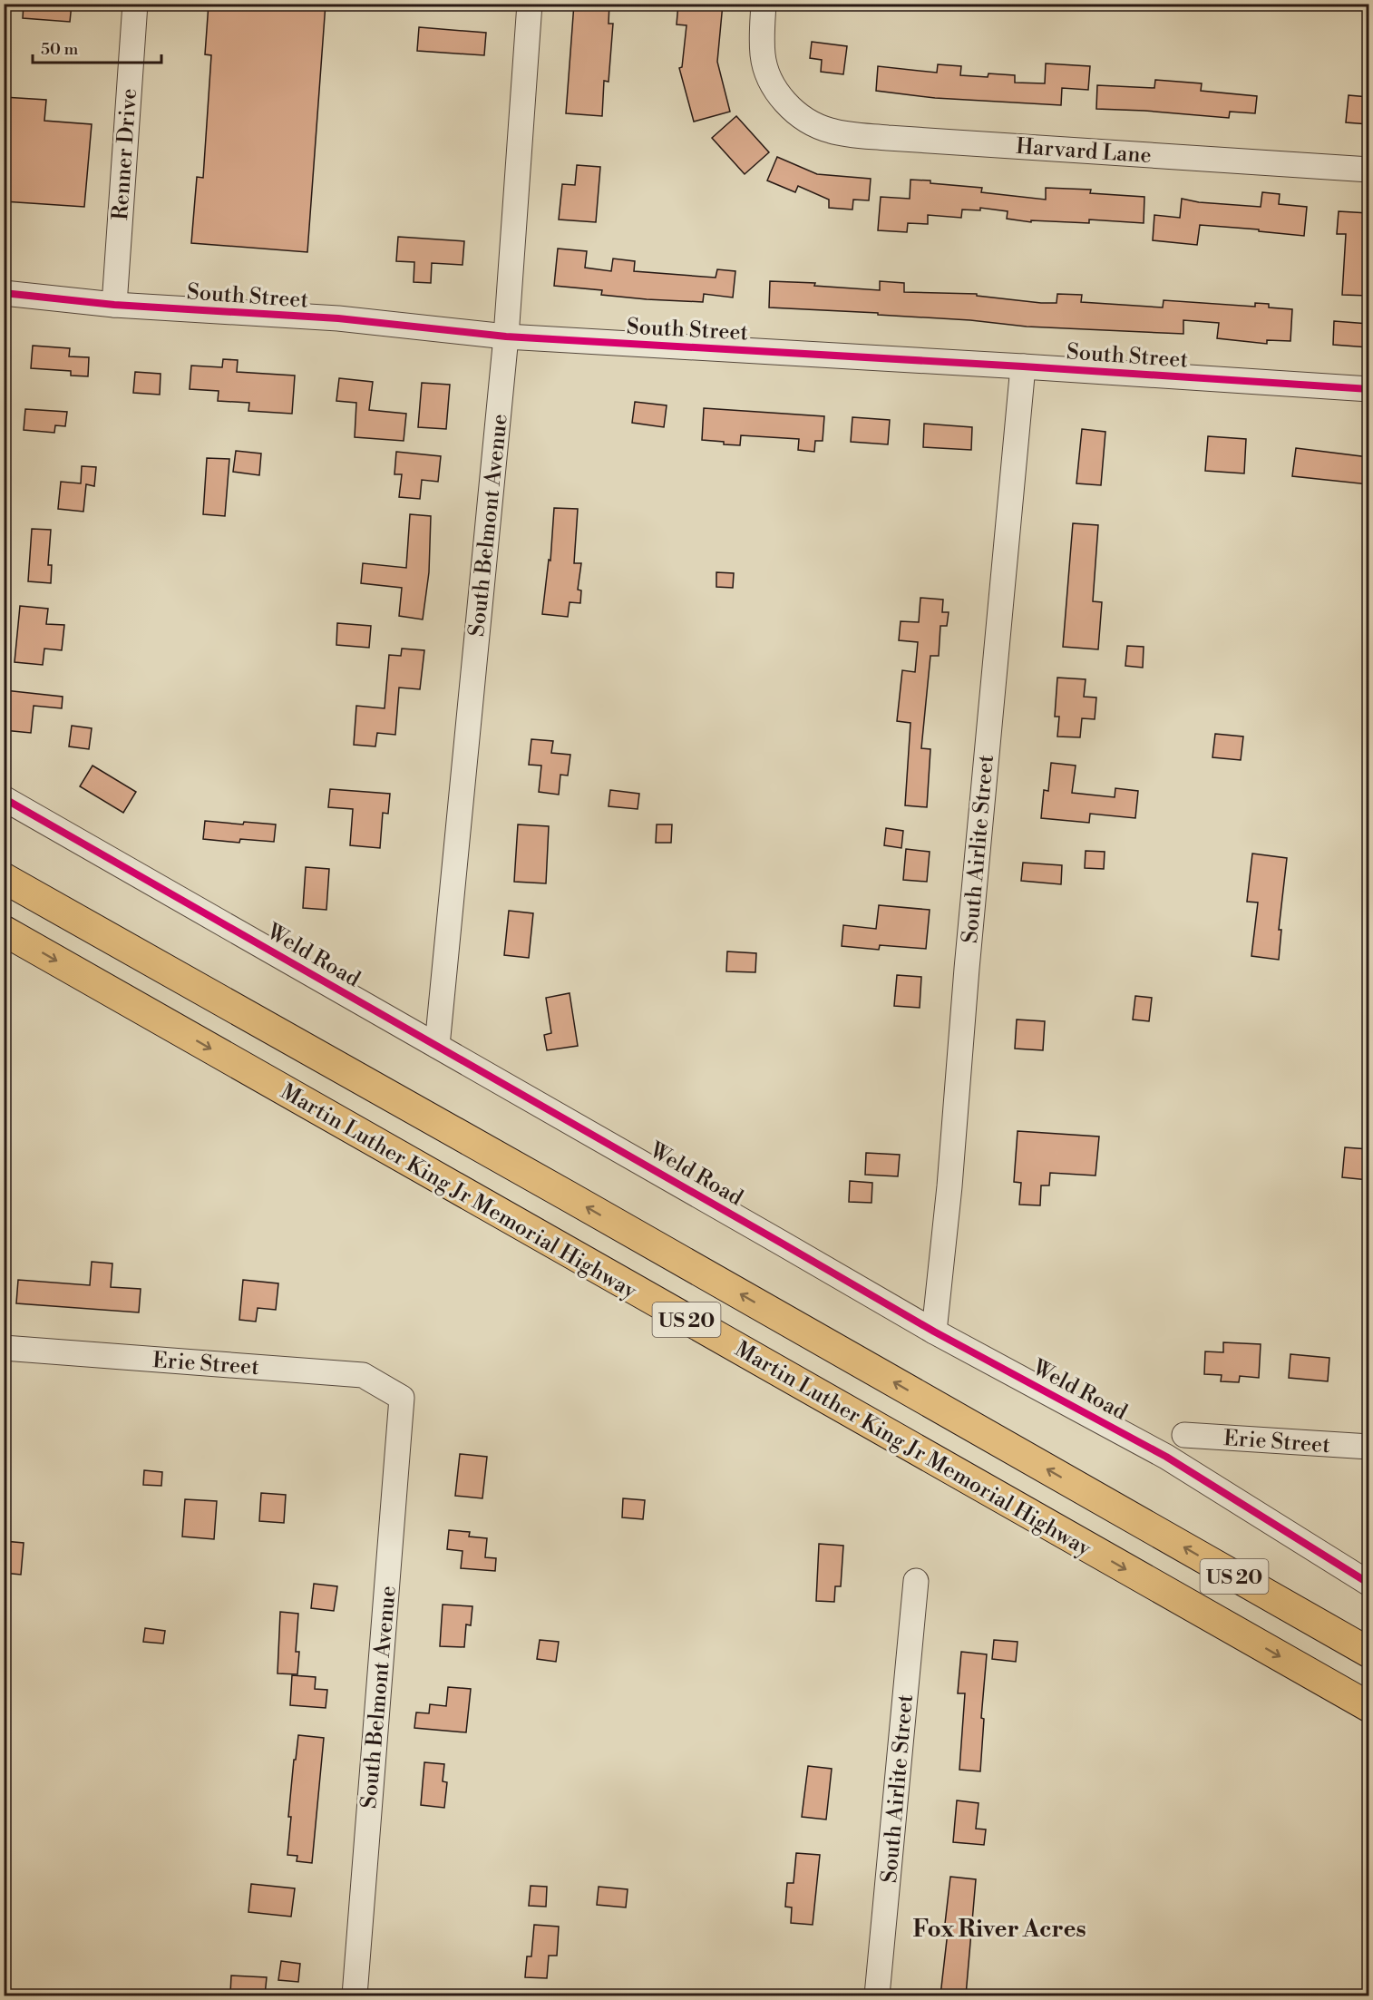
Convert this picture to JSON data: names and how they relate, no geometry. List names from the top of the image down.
{
  "streets": {
    "highway": ["Martin Luther King Jr Memorial Highway", "US 20"],
    "street": [
      "Harvard Lane",
      "Renner Drive",
      "South Street",
      "South Belmont Avenue",
      "South Airlite Street",
      "Weld Road",
      "Erie Street"
    ]
  },
  "crossings": [
    ["Renner Drive", "South Street"],
    ["South Street", "South Belmont Avenue"],
    ["South Street", "South Airlite Street"],
    ["South Belmont Avenue", "Weld Road"],
    ["South Belmont Avenue", "Erie Street"],
    ["South Airlite Street", "Weld Road"]
  ],
  "districts": ["Fox River Acres"],
  "scale_bar": "50 m"
}
